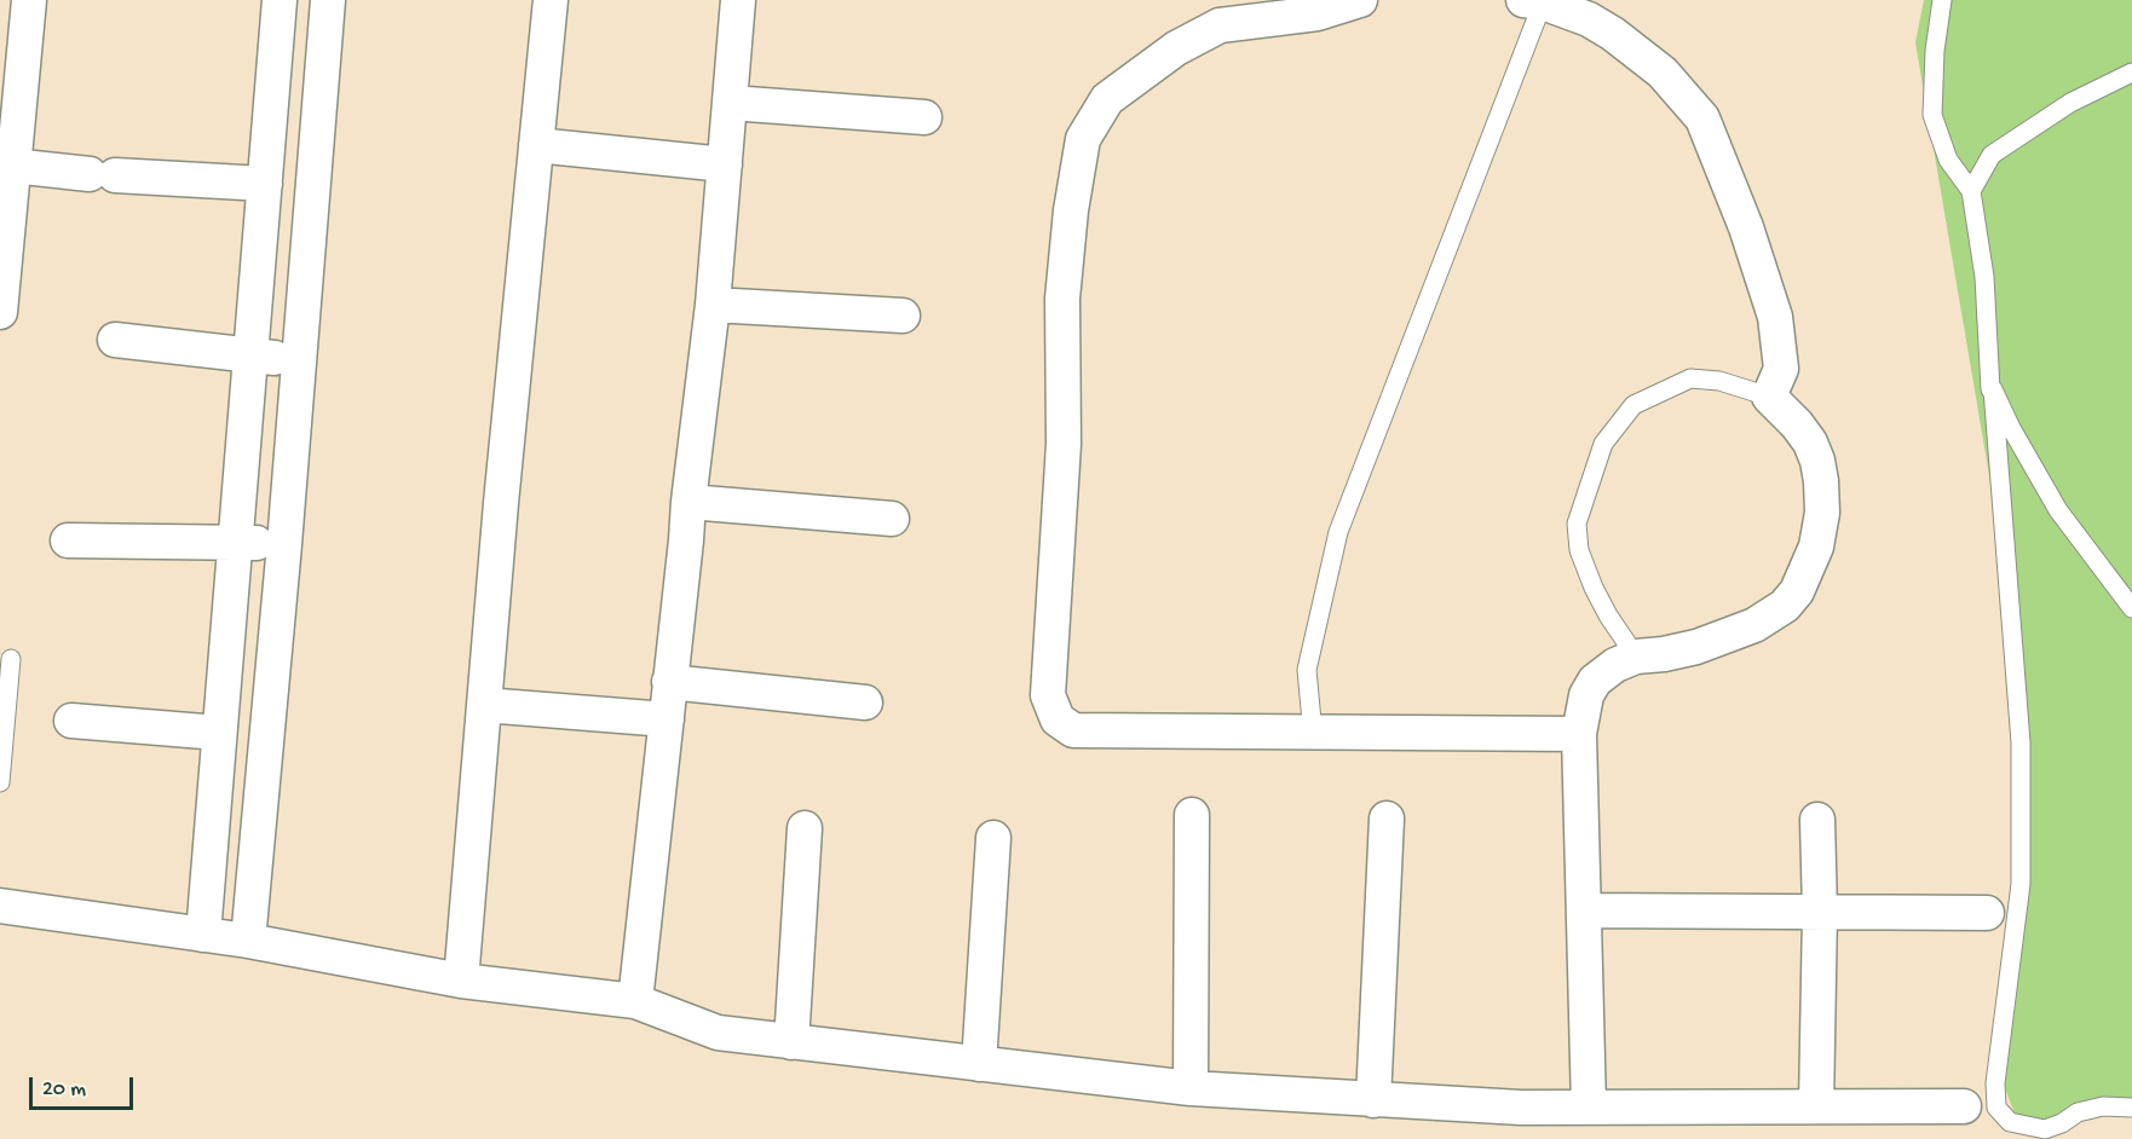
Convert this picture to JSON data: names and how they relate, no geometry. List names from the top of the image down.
{
  "scale_bar": "20 m"
}
